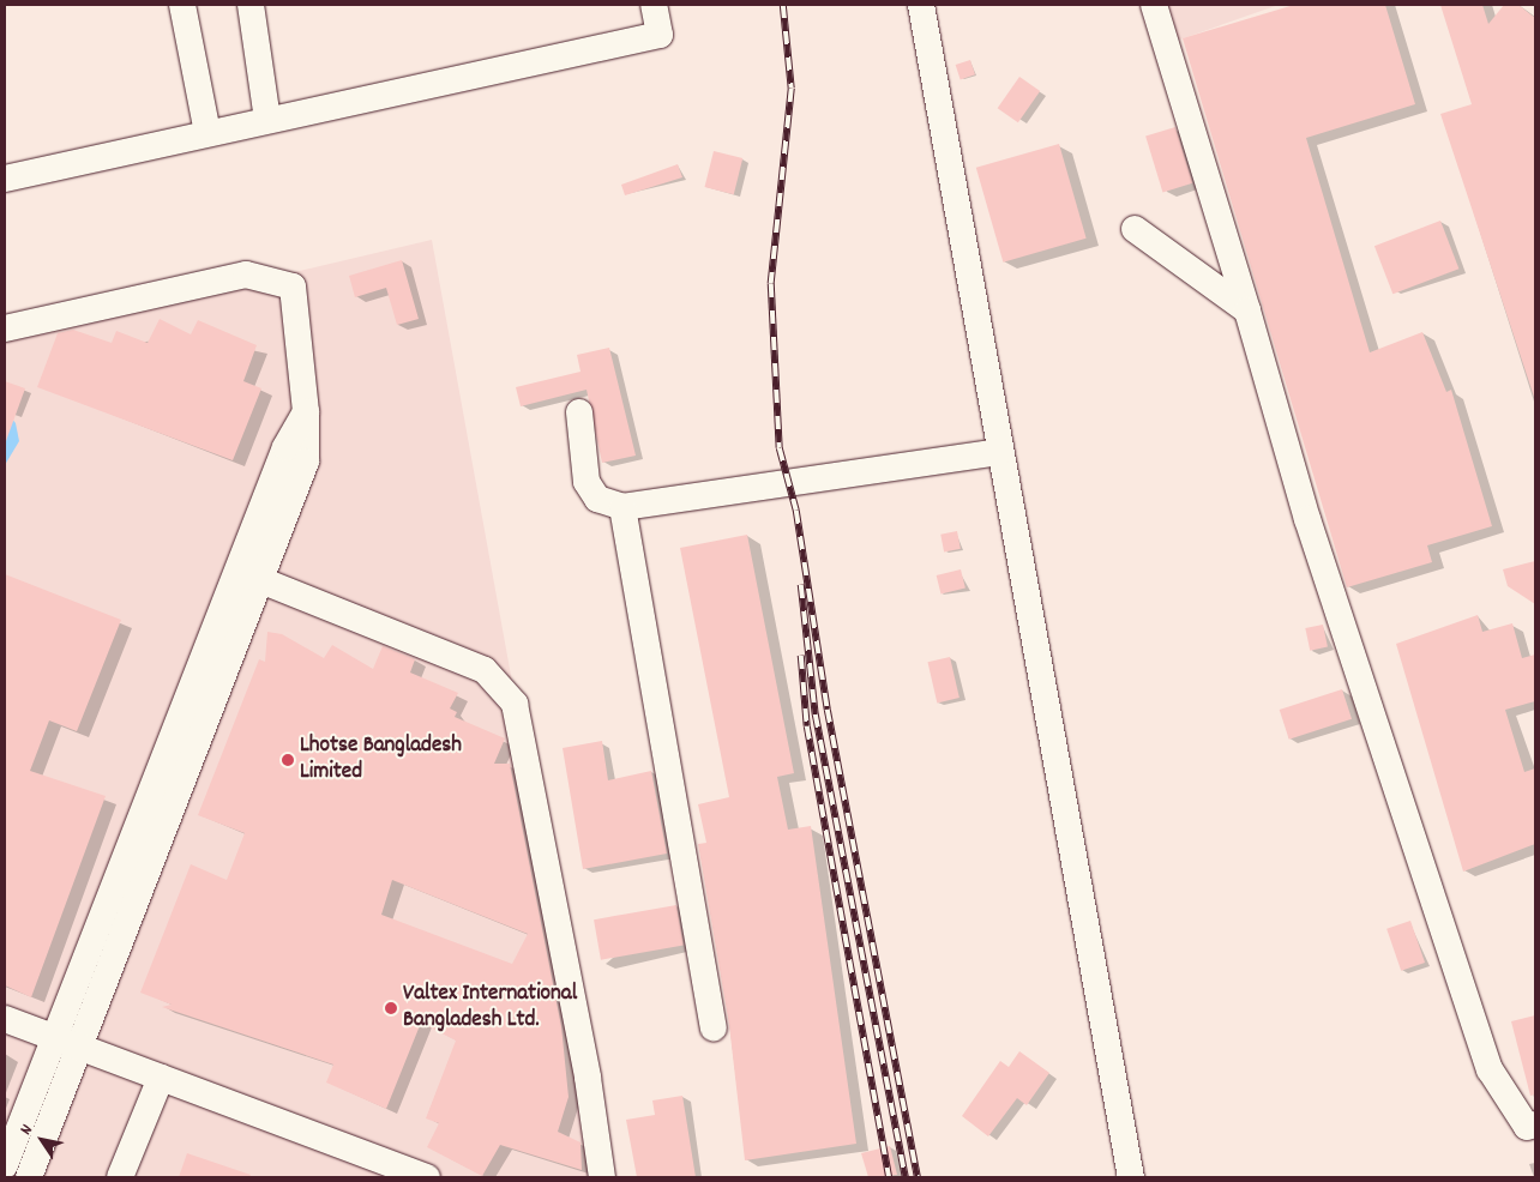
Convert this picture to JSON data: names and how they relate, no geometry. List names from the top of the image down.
{
  "places": ["Lhotse Bangladesh Limited", "Valtex International Bangladesh Ltd."],
  "north": "top left"
}
